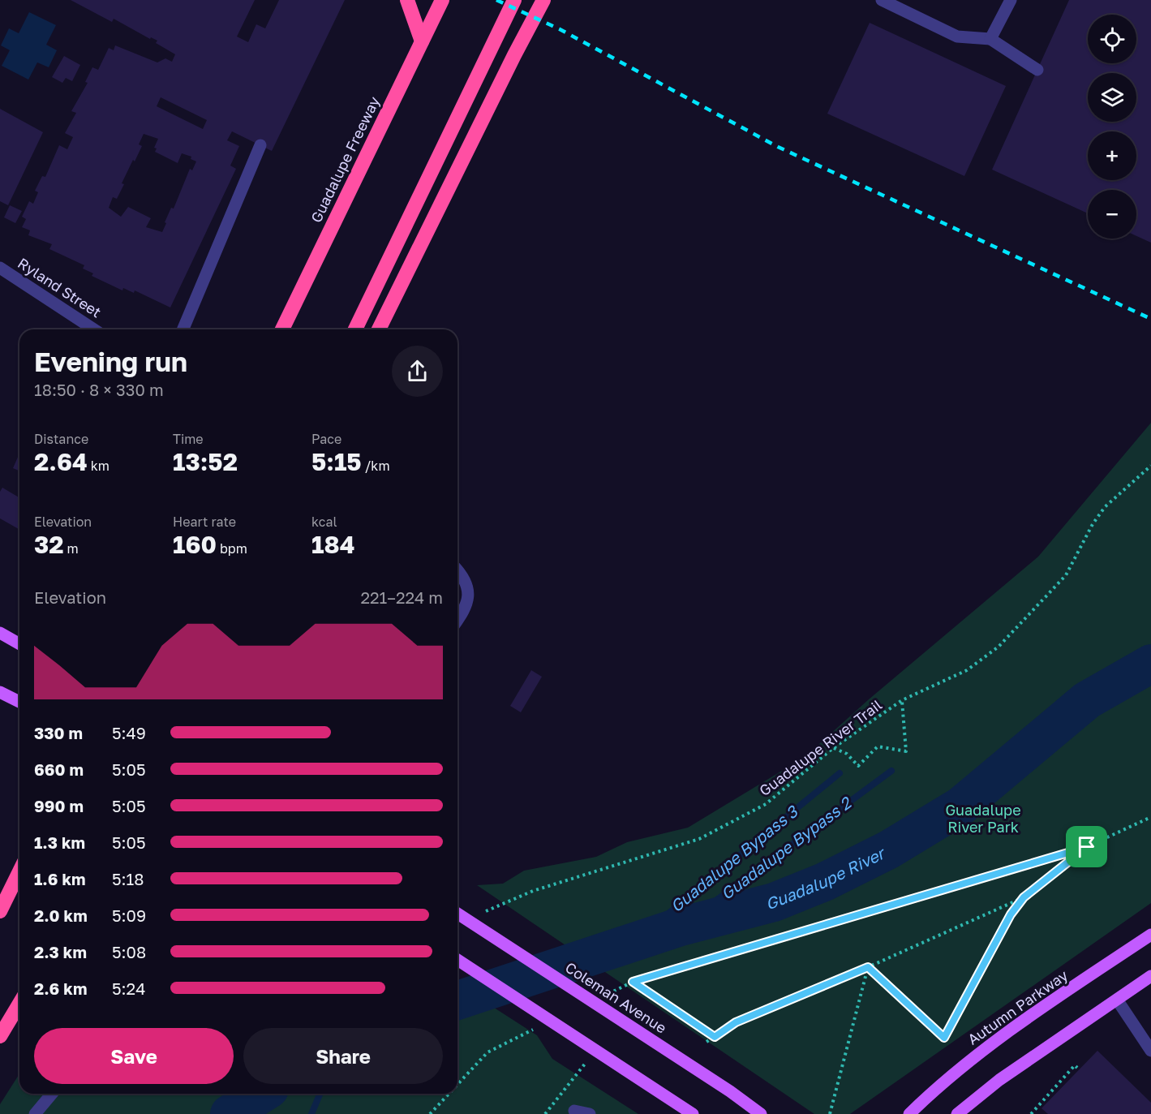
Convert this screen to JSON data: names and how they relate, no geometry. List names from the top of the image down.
{
  "streets": {
    "highway": ["Guadalupe Freeway"],
    "main road": ["Coleman Avenue", "Autumn Parkway"],
    "street": ["Ryland Street"],
    "path": ["Guadalupe River Trail"]
  },
  "water": ["Guadalupe Bypass 2", "Guadalupe Bypass 3", "Guadalupe River"],
  "parks": ["Guadalupe River Park"],
  "page": {
    "map_buttons": ["+", "−"],
    "heading": ["Evening run", "18:50 · 8 × 330 m"],
    "stats": [
      ["Distance", "2.64 km"],
      ["Time", "13:52"],
      ["Pace", "5:15 /km"],
      ["Elevation", "32 m"],
      ["Heart rate", "160 bpm"],
      ["kcal", "184"]
    ],
    "chart": ["Elevation", "221–224 m"],
    "list": [
      {
        "name": "330 m",
        "note": "5:49"
      },
      {
        "name": "660 m",
        "note": "5:05"
      },
      {
        "name": "990 m",
        "note": "5:05"
      },
      {
        "name": "1.3 km",
        "note": "5:05"
      },
      {
        "name": "1.6 km",
        "note": "5:18"
      },
      {
        "name": "2.0 km",
        "note": "5:09"
      },
      {
        "name": "2.3 km",
        "note": "5:08"
      },
      {
        "name": "2.6 km",
        "note": "5:24"
      }
    ],
    "buttons": ["Save", "Share"]
  }
}
